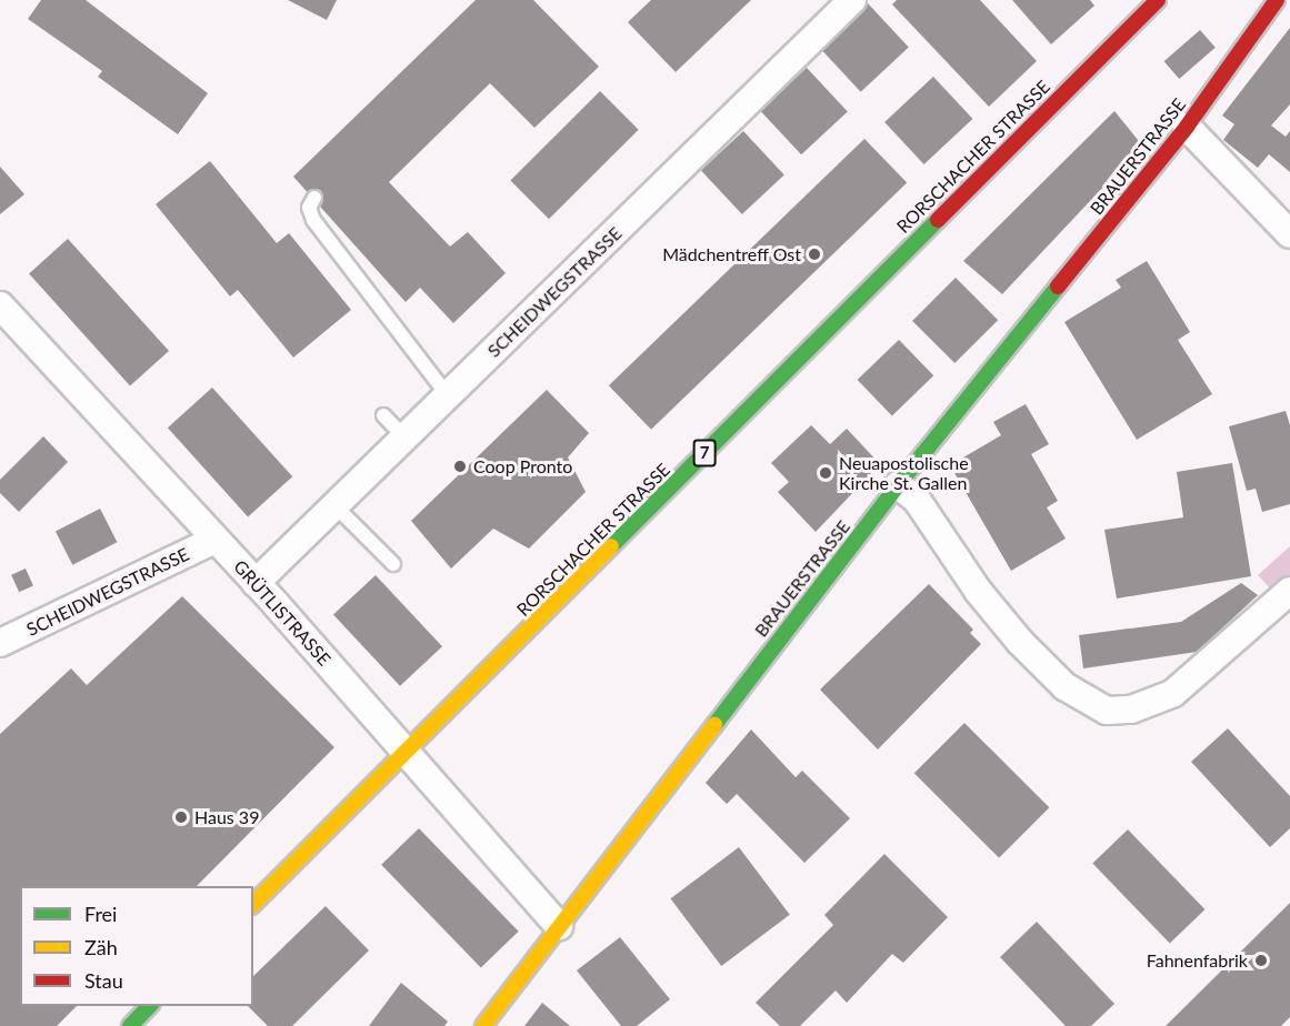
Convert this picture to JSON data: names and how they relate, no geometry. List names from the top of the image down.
{
  "streets": {
    "street": [
      "RORSCHACHER STRASSE",
      "BRAUERSTRASSE",
      "SCHEIDWEGSTRASSE",
      "7",
      "GRÜTLISTRASSE"
    ]
  },
  "crossings": [
    ["RORSCHACHER STRASSE", "GRÜTLISTRASSE"],
    ["BRAUERSTRASSE", "GRÜTLISTRASSE"],
    ["SCHEIDWEGSTRASSE", "GRÜTLISTRASSE"]
  ],
  "places": [
    "Mädchentreff Ost",
    "Coop Pronto",
    "Neuapostolische Kirche St. Gallen",
    "Haus 39",
    "Fahnenfabrik"
  ],
  "legend": ["Frei", "Zäh", "Stau"]
}
